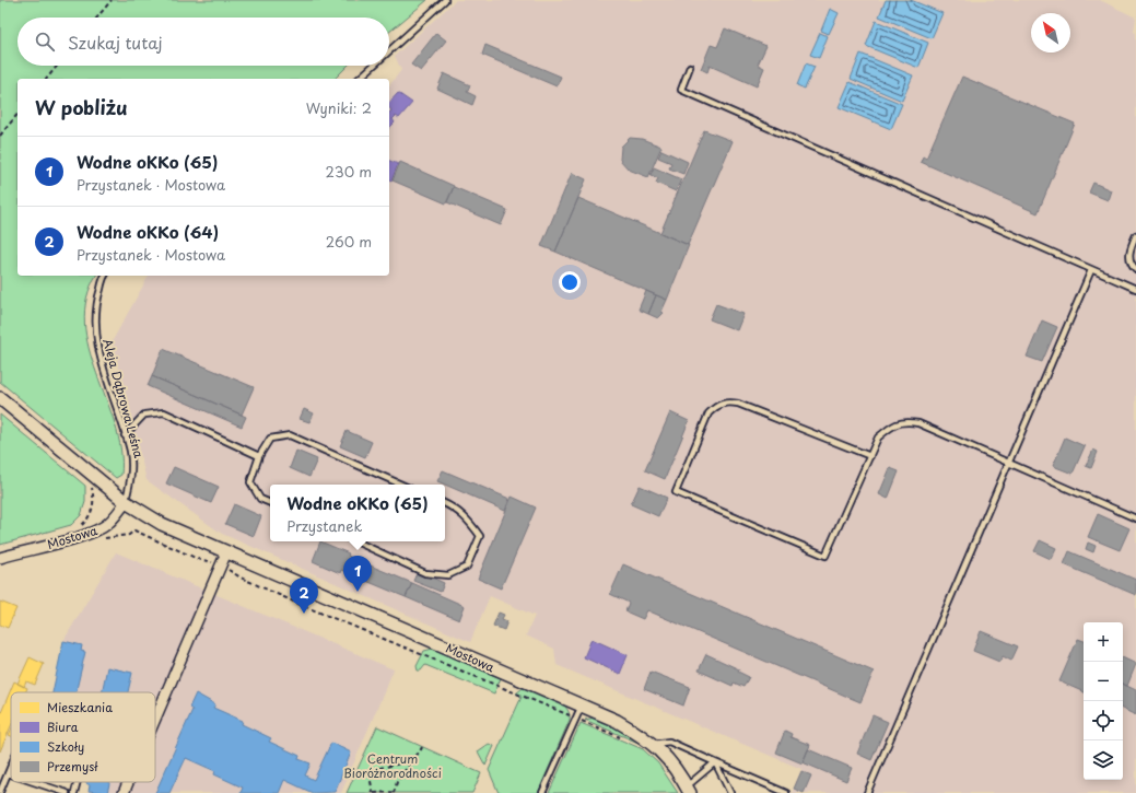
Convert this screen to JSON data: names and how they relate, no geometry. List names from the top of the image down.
{
  "streets": {
    "street": ["Mostowa"],
    "lane": ["Aleja Dąbrowa Leśna"]
  },
  "crossings": [
    ["Aleja Dąbrowa Leśna", "Mostowa"]
  ],
  "parks": ["Centrum Bioróżnorodności"],
  "legend": [
    "Mieszkania",
    "Biura",
    "Szkoły",
    "Przemysł"
  ],
  "north": "top left",
  "page": {
    "search": "Szukaj tutaj",
    "heading": ["W pobliżu", "Wyniki: 2"],
    "list": [
      {
        "mark": "1",
        "name": "Wodne oKKo (65)",
        "note": "Przystanek · Mostowa",
        "value": "230 m"
      },
      {
        "mark": "2",
        "name": "Wodne oKKo (64)",
        "note": "Przystanek · Mostowa",
        "value": "260 m"
      }
    ],
    "popup": ["Wodne oKKo (65)", "Przystanek"],
    "pins": ["1", "2"],
    "map_buttons": ["+", "−"]
  }
}
